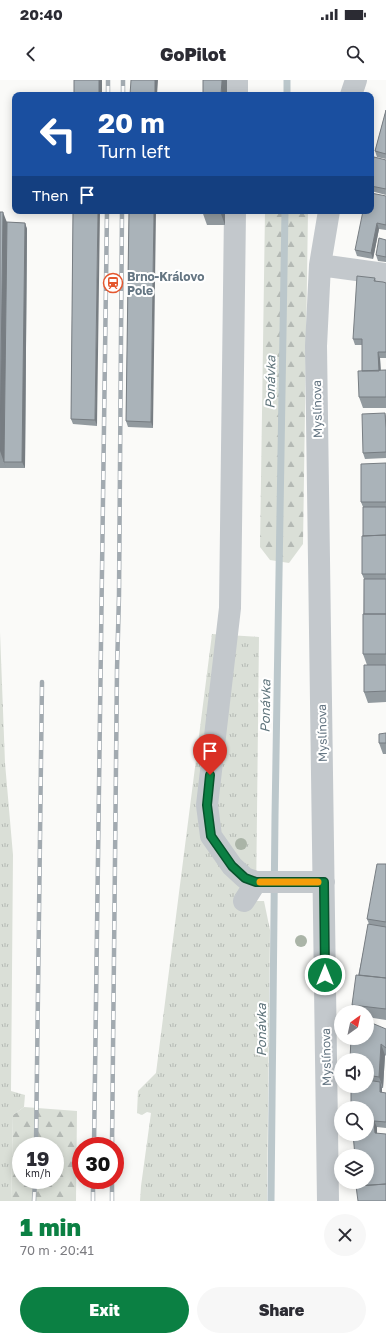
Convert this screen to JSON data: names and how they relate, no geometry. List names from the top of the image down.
{
  "streets": {
    "street": ["Myslínova"]
  },
  "water": ["Ponávka"],
  "places": {
    "station": ["Brno-Královo Pole"]
  },
  "north": "top right",
  "page": {
    "status": "20:40",
    "header": "GoPilot",
    "turn": ["20 m", "Turn left"],
    "then": "Then",
    "speed": "19 km/h",
    "limit": "30",
    "heading": ["1 min", "70 m · 20:41"],
    "buttons": ["Exit", "Share"]
  }
}
